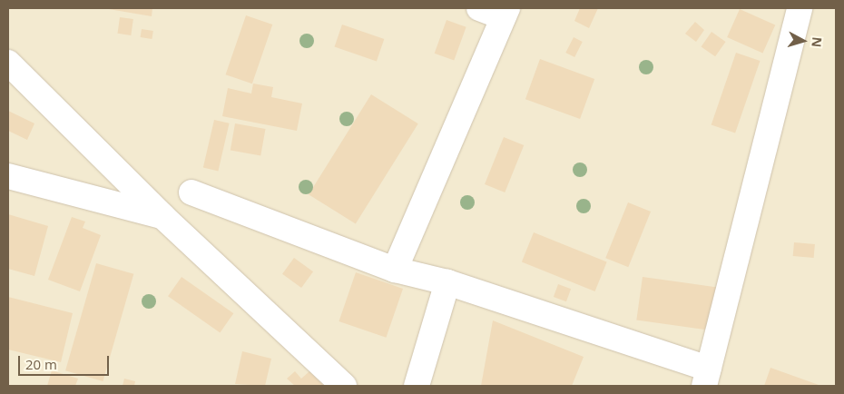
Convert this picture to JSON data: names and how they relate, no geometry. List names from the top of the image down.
{
  "scale_bar": "20 m",
  "north": "right"
}
